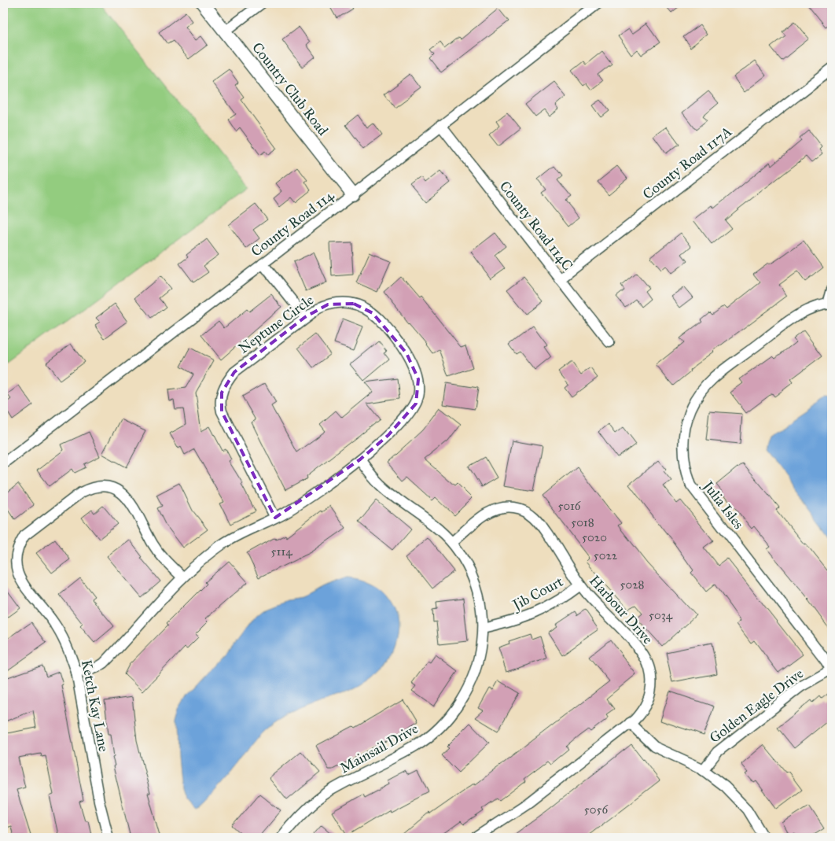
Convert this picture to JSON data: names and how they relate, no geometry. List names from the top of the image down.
{
  "streets": {
    "street": [
      "Country Club Road",
      "County Road 117A",
      "County Road 114",
      "County Road 114C",
      "Neptune Circle",
      "Julia Isles",
      "Jib Court",
      "Harbour Drive",
      "Ketch Kay Lane",
      "Golden Eagle Drive",
      "Mainsail Drive"
    ]
  },
  "crossings": [
    ["Country Club Road", "County Road 114"],
    ["County Road 117A", "County Road 114C"],
    ["County Road 114", "County Road 114C"],
    ["Neptune Circle", "Ketch Kay Lane"],
    ["Neptune Circle", "Mainsail Drive"],
    ["Julia Isles", "Golden Eagle Drive"],
    ["Jib Court", "Harbour Drive"],
    ["Jib Court", "Mainsail Drive"],
    ["Harbour Drive", "Mainsail Drive"]
  ],
  "house_numbers": [
    "5016",
    "5018",
    "5020",
    "5114",
    "5022",
    "5028",
    "5034",
    "5056"
  ]
}
